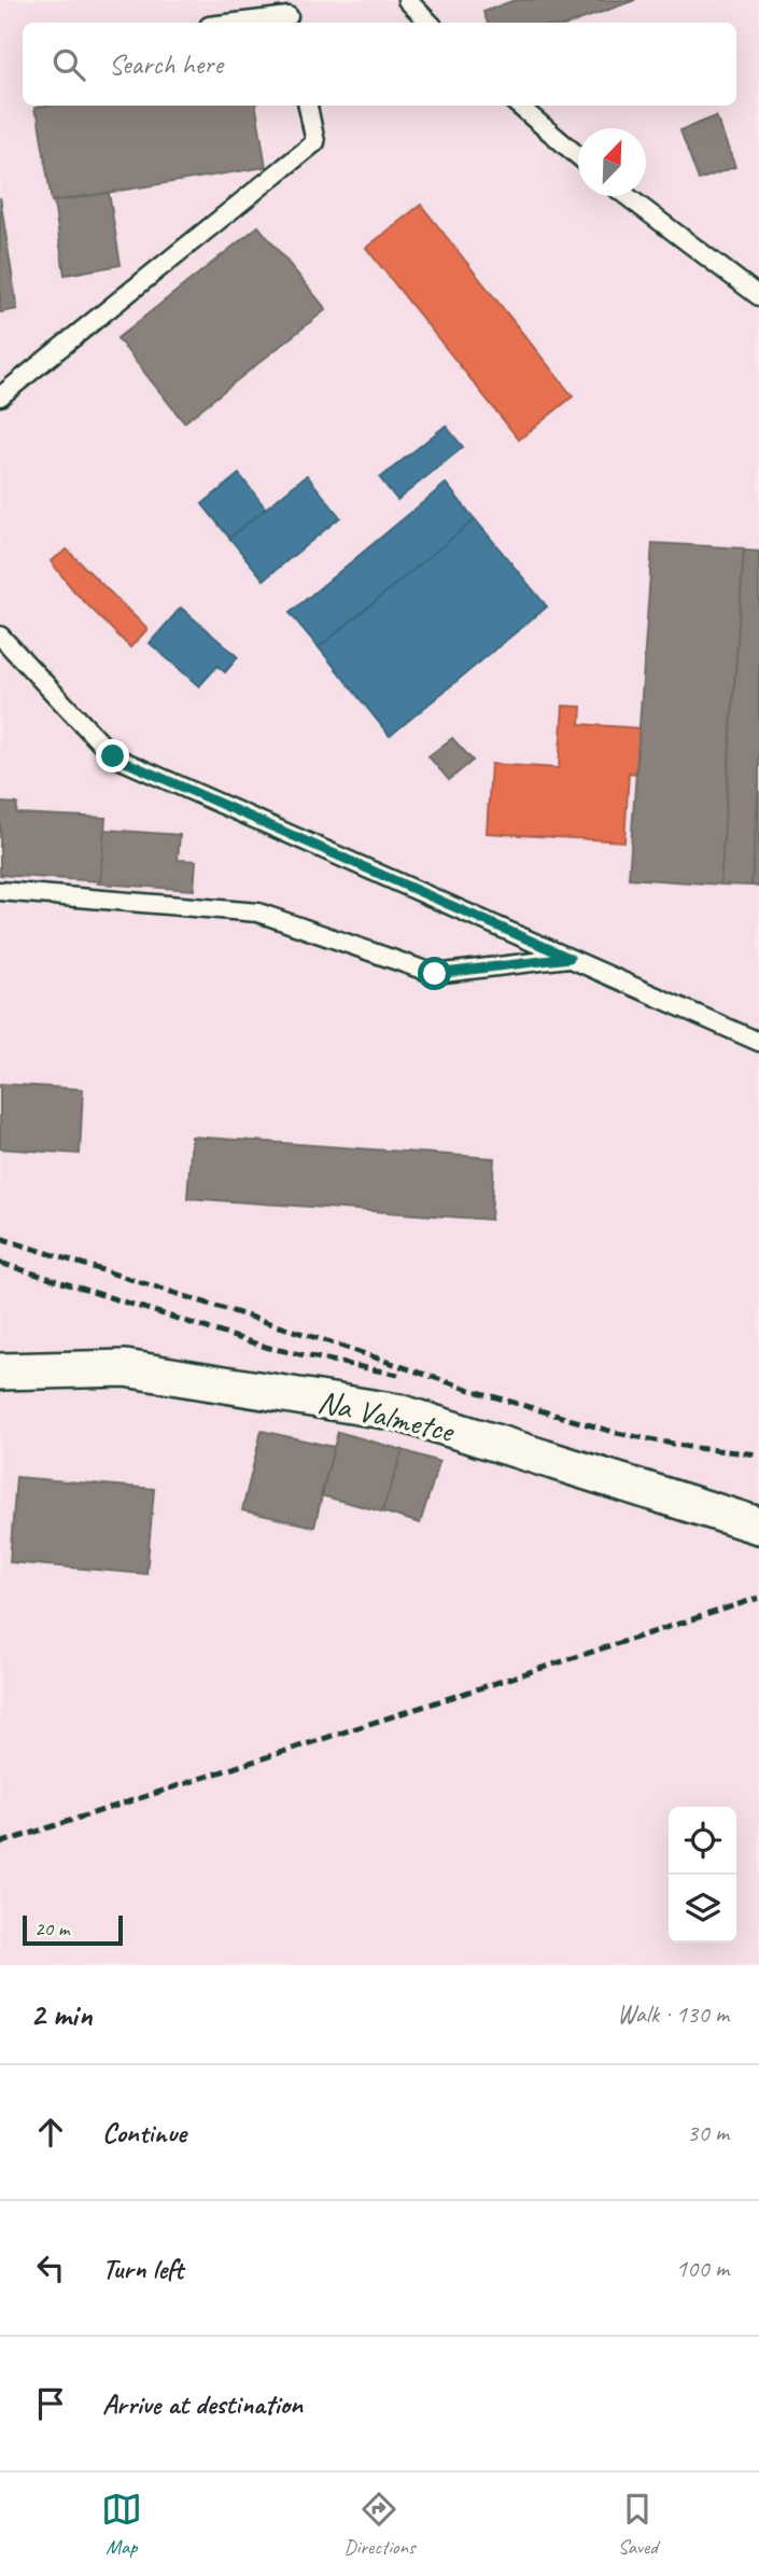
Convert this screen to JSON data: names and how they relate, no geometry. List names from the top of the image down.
{
  "streets": {
    "street": ["Na Valmetce"]
  },
  "scale_bar": "20 m",
  "north": "top right",
  "page": {
    "search": "Search here",
    "scale": "20 m",
    "heading": ["2 min", "Walk · 130 m"],
    "list": [
      ["Continue", "30 m"],
      ["Turn left", "100 m"],
      "Arrive at destination"
    ],
    "nav": ["Map", "Directions", "Saved"]
  }
}
